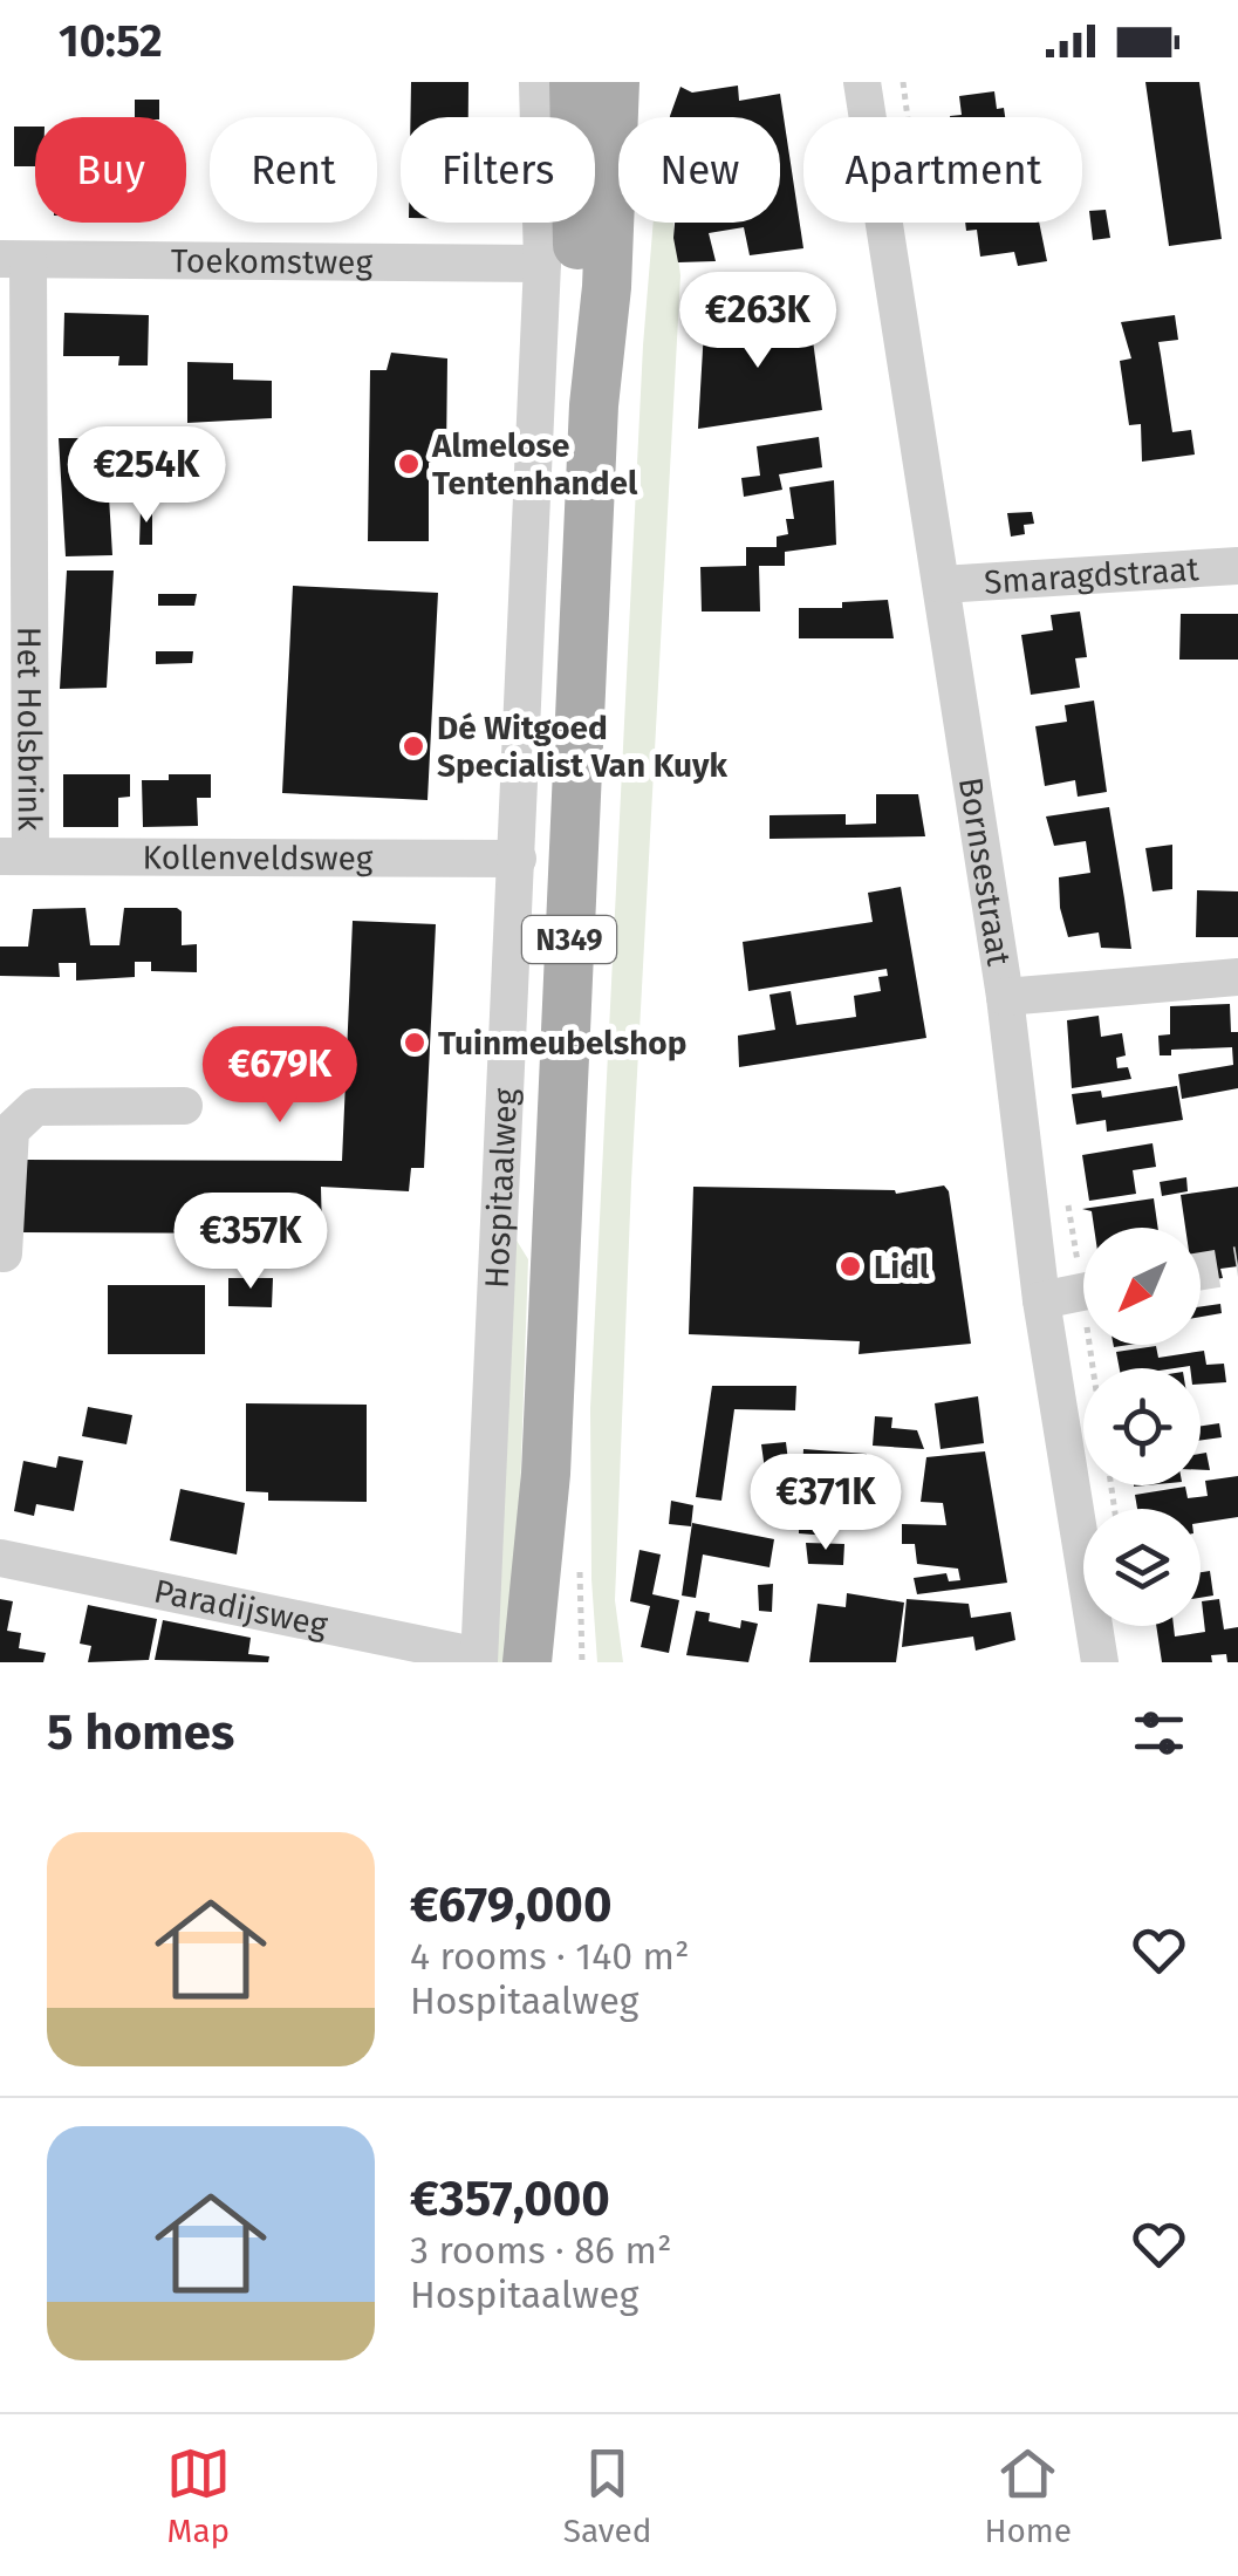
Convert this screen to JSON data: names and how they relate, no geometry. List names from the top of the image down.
{
  "streets": {
    "main road": ["N349"],
    "street": [
      "Toekomstweg",
      "Smaragdstraat",
      "Het Holsbrink",
      "Kollenveldsweg",
      "Bornsestraat",
      "Hospitaalweg",
      "Paradijsweg"
    ]
  },
  "crossings": [
    ["Toekomstweg", "Het Holsbrink"],
    ["Toekomstweg", "Hospitaalweg"],
    ["Smaragdstraat", "Bornsestraat"],
    ["Het Holsbrink", "Kollenveldsweg"],
    ["Kollenveldsweg", "Hospitaalweg"],
    ["N349", "Hospitaalweg"],
    ["N349", "Paradijsweg"],
    ["Hospitaalweg", "Paradijsweg"]
  ],
  "places": [
    "Almelose Tentenhandel",
    "Dé Witgoed Specialist Van Kuyk",
    "Tuinmeubelshop",
    "Lidl"
  ],
  "north": "bottom left",
  "page": {
    "status": "10:52",
    "chip": [
      "Buy",
      "Rent",
      "Filters",
      "New",
      "Apartment"
    ],
    "price": [
      "€263K",
      "€254K",
      "€679K",
      "€357K",
      "€371K"
    ],
    "heading": "5 homes",
    "list": [
      {
        "name": "€679,000",
        "note": "4 rooms · 140 m² · Hospitaalweg"
      },
      {
        "name": "€357,000",
        "note": "3 rooms · 86 m² · Hospitaalweg"
      }
    ],
    "tabs": ["Map", "Saved", "Home"]
  }
}
